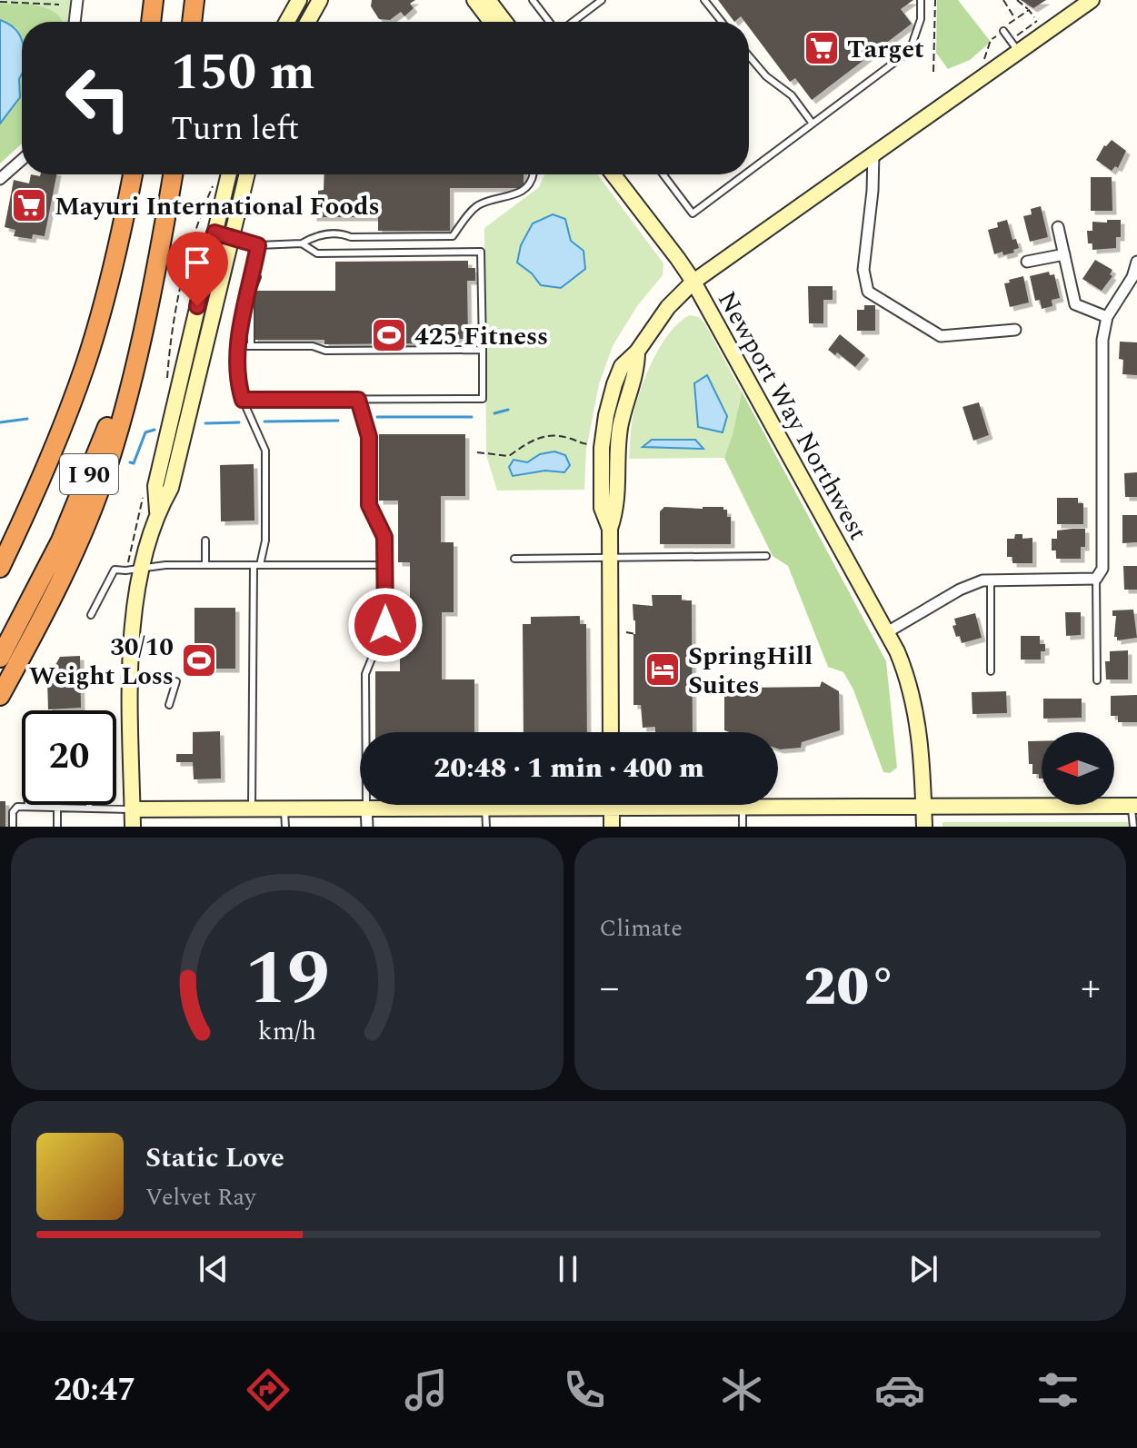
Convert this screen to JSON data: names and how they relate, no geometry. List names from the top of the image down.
{
  "streets": {
    "highway": ["I 90"],
    "street": ["Newport Way Northwest"]
  },
  "places": {
    "supermarket": ["Target", "Mayuri International Foods"],
    "sports": ["425 Fitness", "30/10 Weight Loss"],
    "hotel": ["SpringHill Suites"]
  },
  "north": "left",
  "page": {
    "turn": ["150 m", "Turn left"],
    "limit": "20",
    "trip": "20:48 · 1 min · 400 m",
    "tile": "Climate",
    "heat": ["−", "20°", "+"],
    "song": ["Static Love", "Velvet Ray"],
    "tabs": "20:47",
    "gauge": ["19", "km/h"]
  }
}
